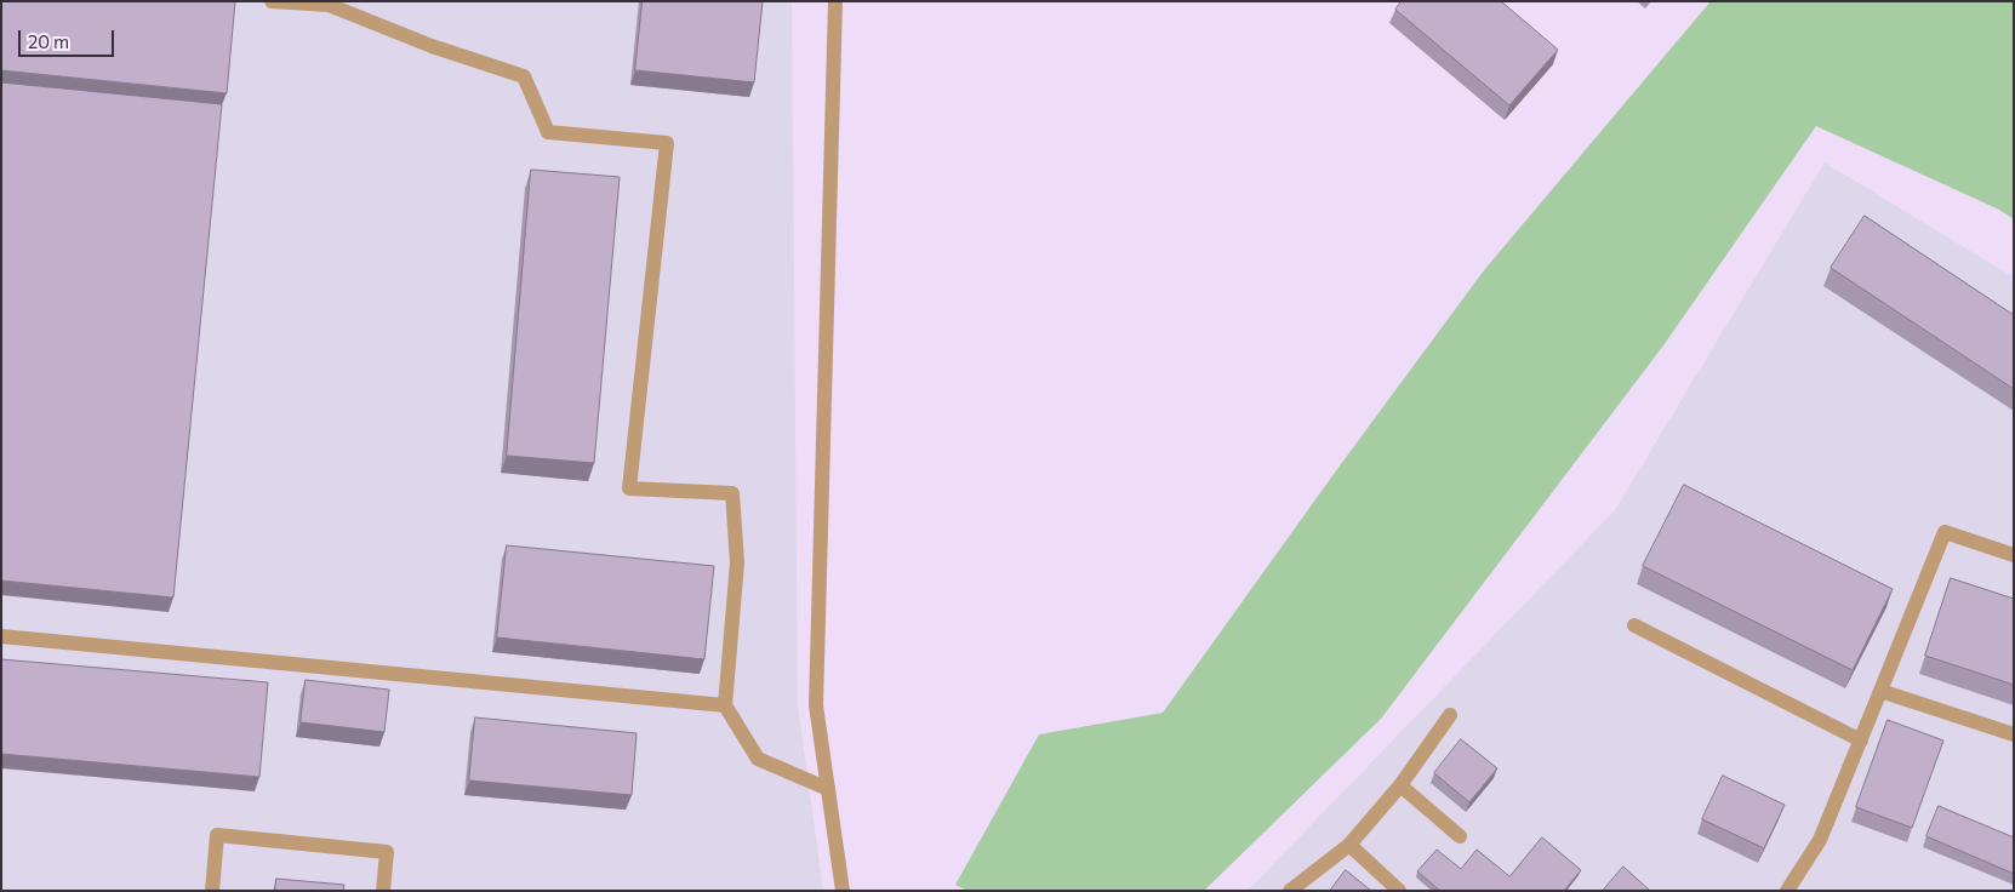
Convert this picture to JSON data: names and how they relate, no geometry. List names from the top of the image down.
{
  "scale_bar": "20 m"
}
